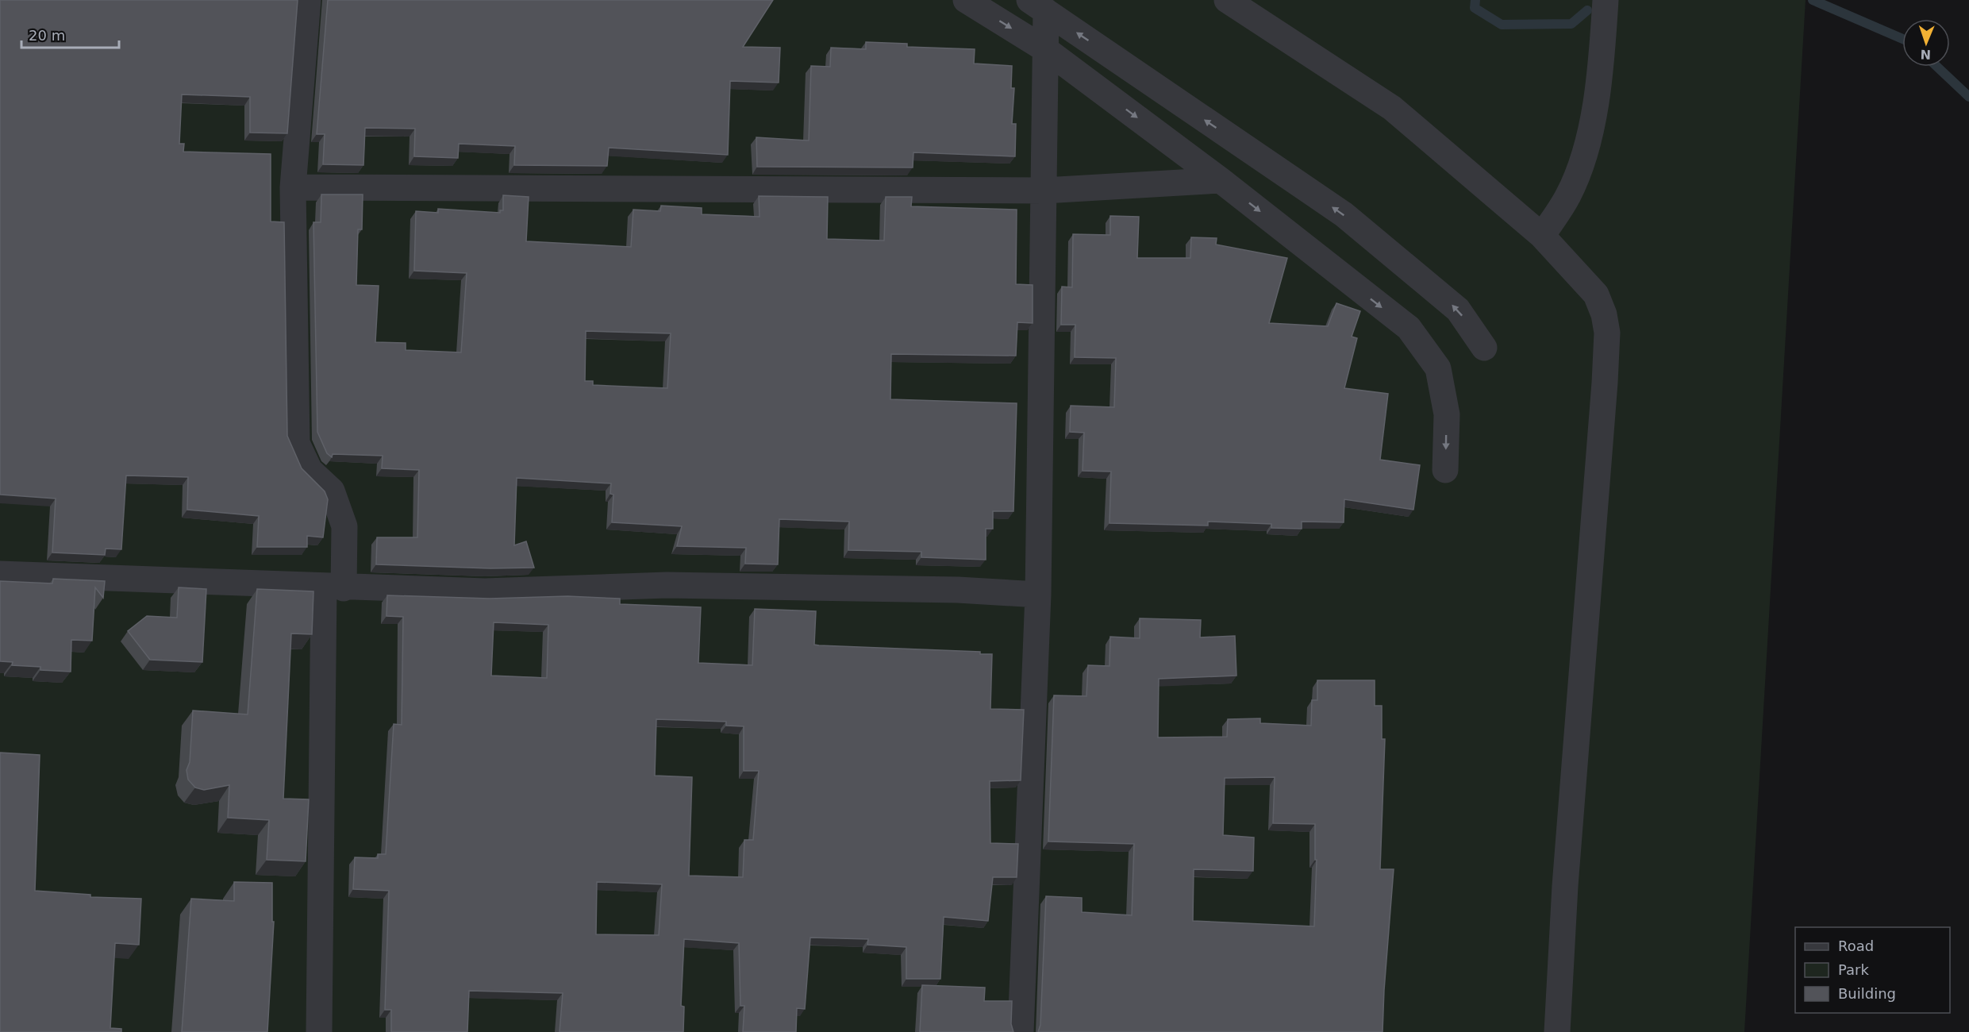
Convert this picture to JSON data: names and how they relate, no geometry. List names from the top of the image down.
{
  "legend": ["Road", "Park", "Building"],
  "scale_bar": "20 m",
  "north": "bottom"
}
